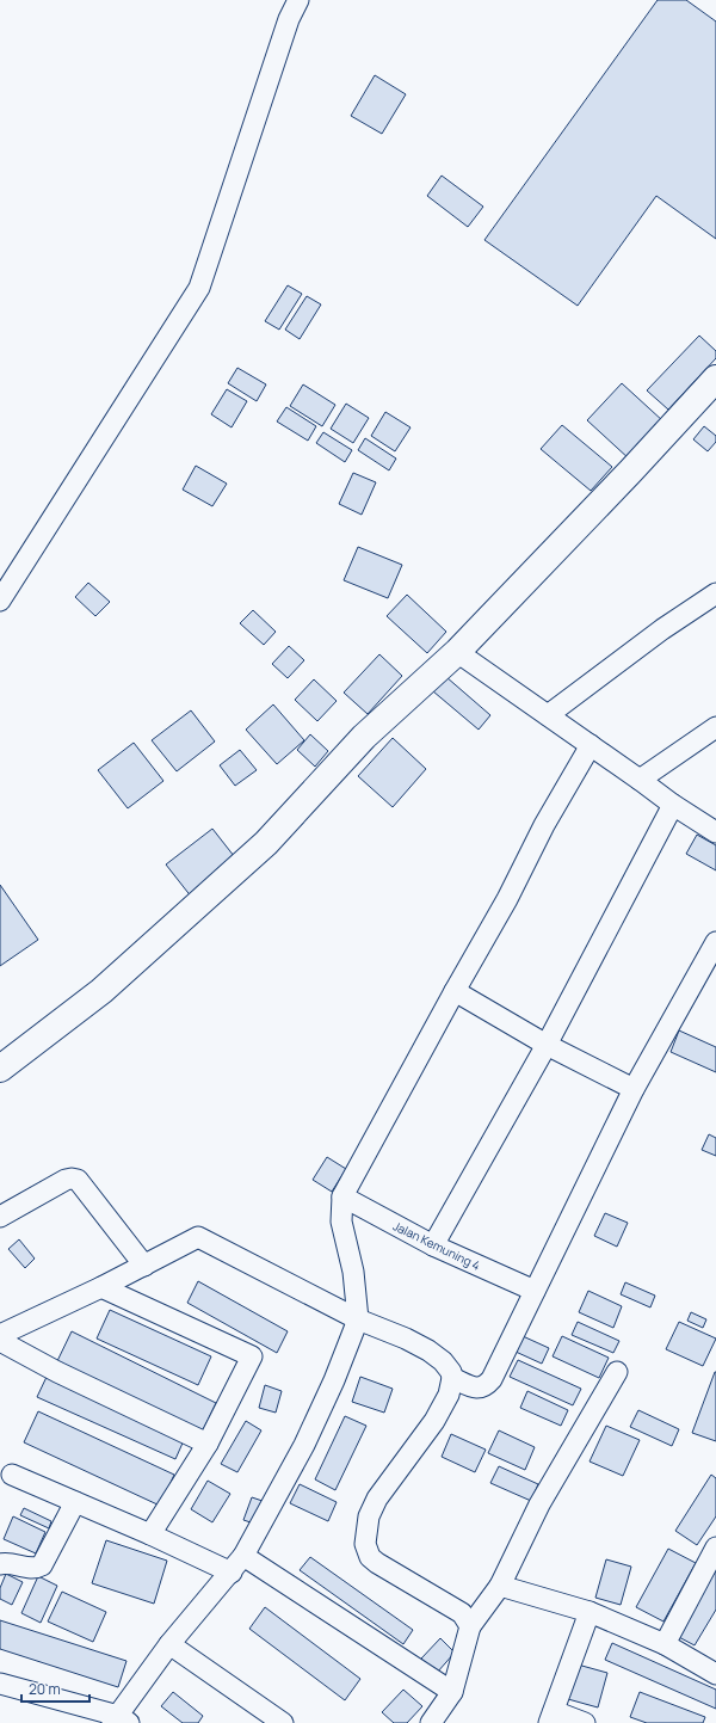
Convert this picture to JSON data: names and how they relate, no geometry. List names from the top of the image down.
{
  "streets": {
    "street": ["Jalan Kemuning 4"]
  },
  "scale_bar": "20 m"
}
